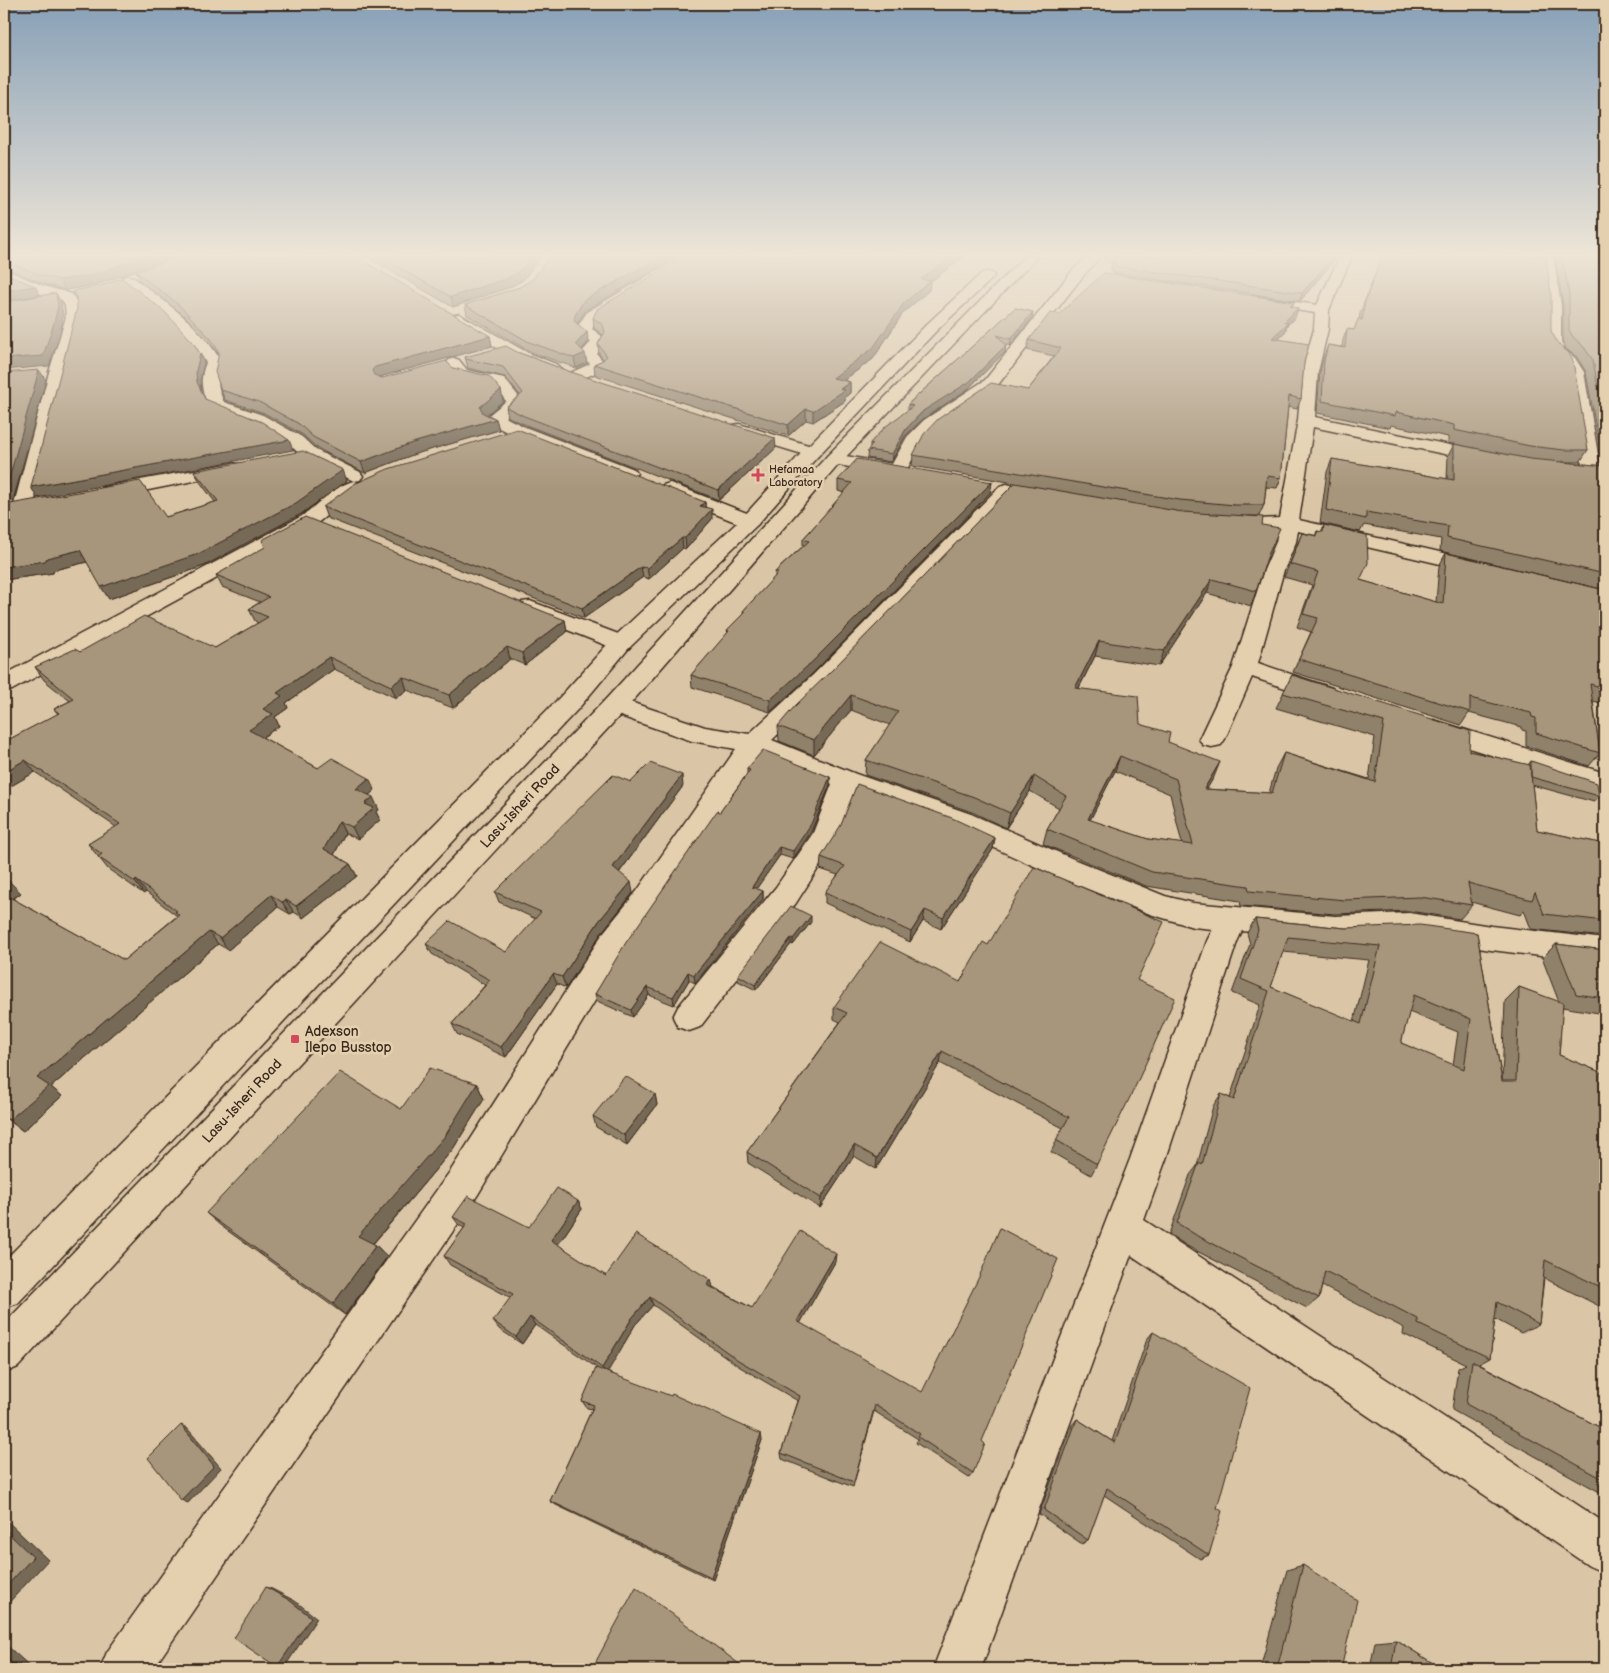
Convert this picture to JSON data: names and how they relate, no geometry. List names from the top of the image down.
{
  "streets": {
    "street": ["Lasu-Isheri Road"]
  },
  "places": {
    "health": ["Hefamaa Laboratory"],
    "transit": ["Adexson Ilepo Busstop"]
  }
}
